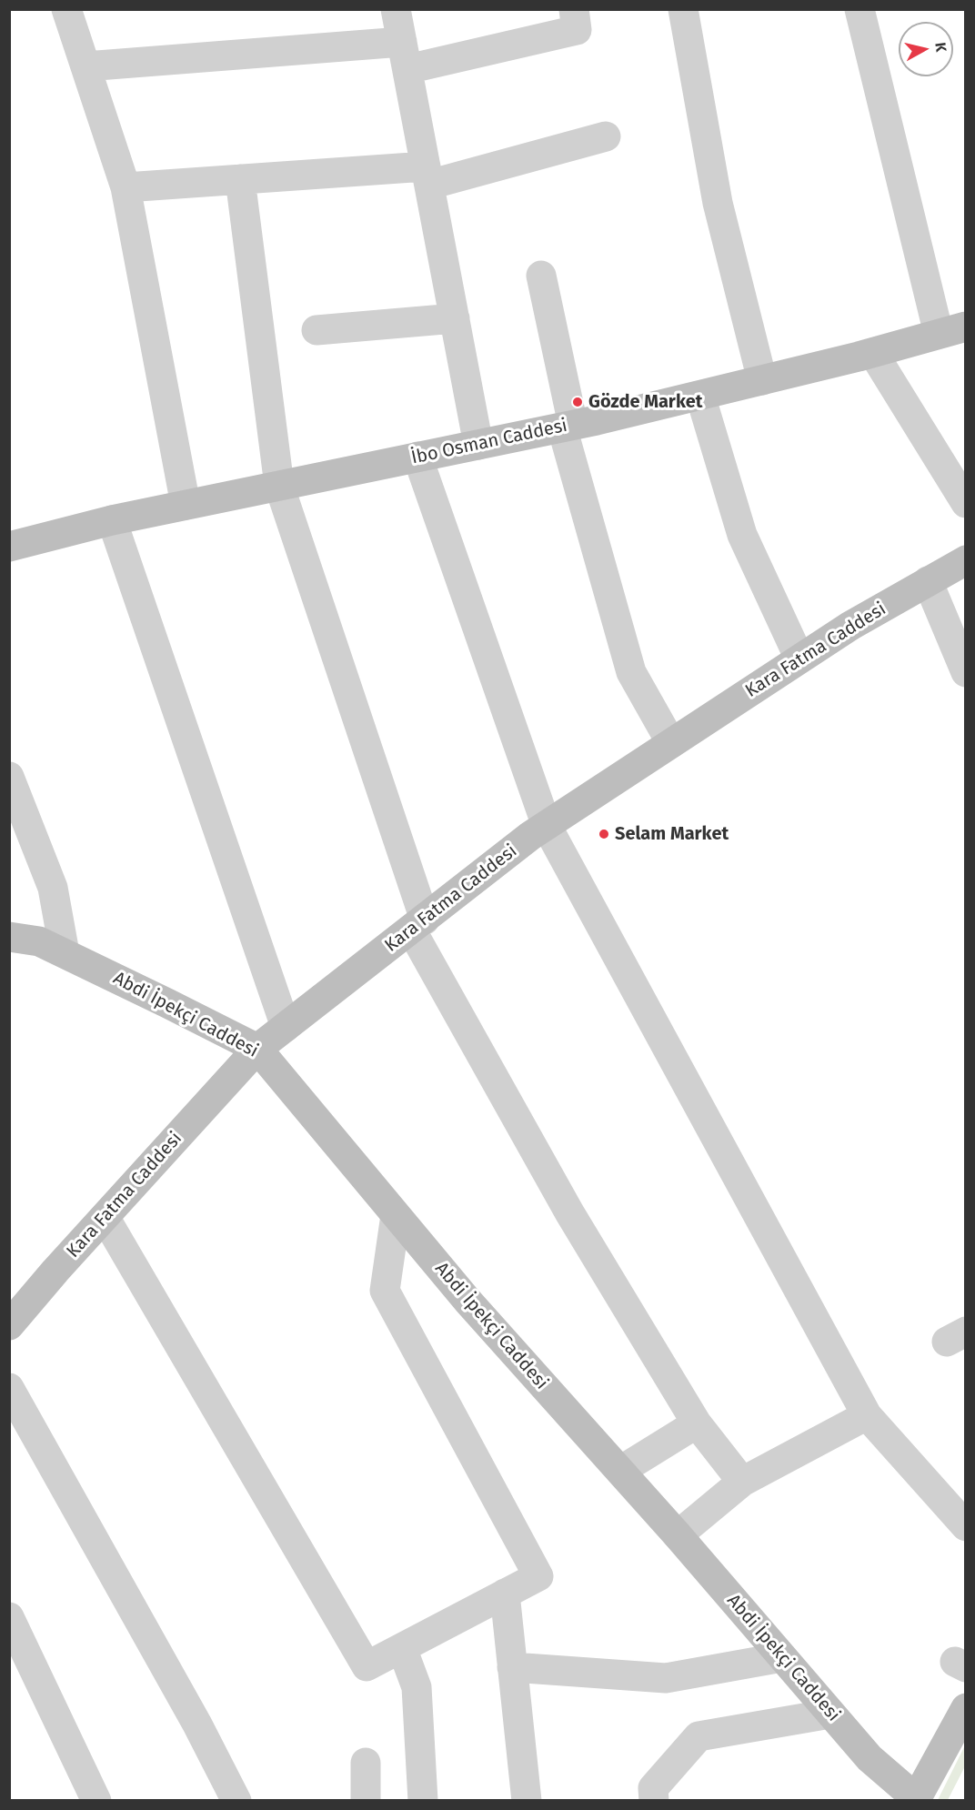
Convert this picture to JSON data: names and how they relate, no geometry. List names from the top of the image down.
{
  "streets": {
    "street": ["İbo Osman Caddesi", "Kara Fatma Caddesi", "Abdi İpekçi Caddesi"]
  },
  "crossings": [
    ["Kara Fatma Caddesi", "Abdi İpekçi Caddesi"]
  ],
  "places": ["Gözde Market", "Selam Market"],
  "north": "right"
}
